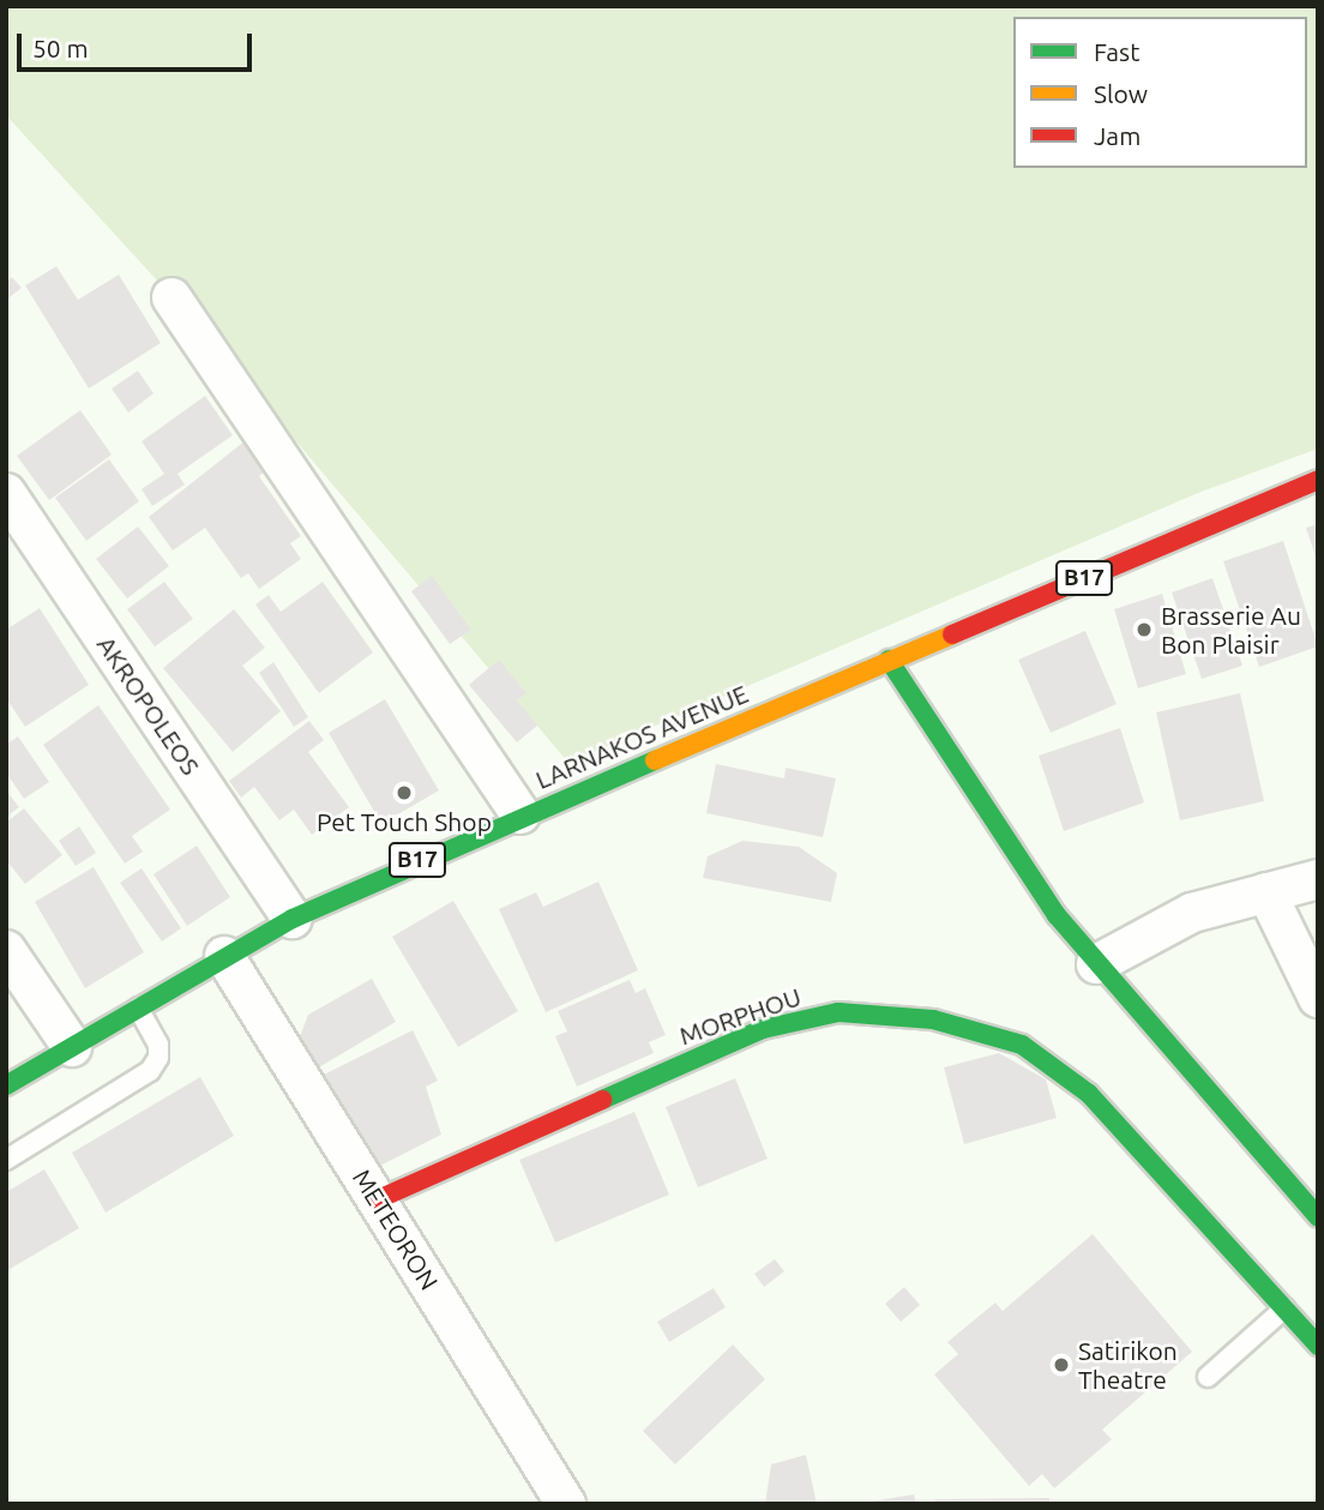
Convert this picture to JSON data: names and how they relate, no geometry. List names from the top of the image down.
{
  "streets": {
    "street": [
      "B17",
      "AKROPOLEOS",
      "LARNAKOS AVENUE",
      "MORPHOU",
      "METEORON"
    ]
  },
  "crossings": [
    ["AKROPOLEOS", "LARNAKOS AVENUE"],
    ["LARNAKOS AVENUE", "METEORON"],
    ["MORPHOU", "METEORON"]
  ],
  "places": ["Brasserie Au Bon Plaisir", "Pet Touch Shop", "Satirikon Theatre"],
  "legend": ["Fast", "Slow", "Jam"],
  "scale_bar": "50 m"
}
